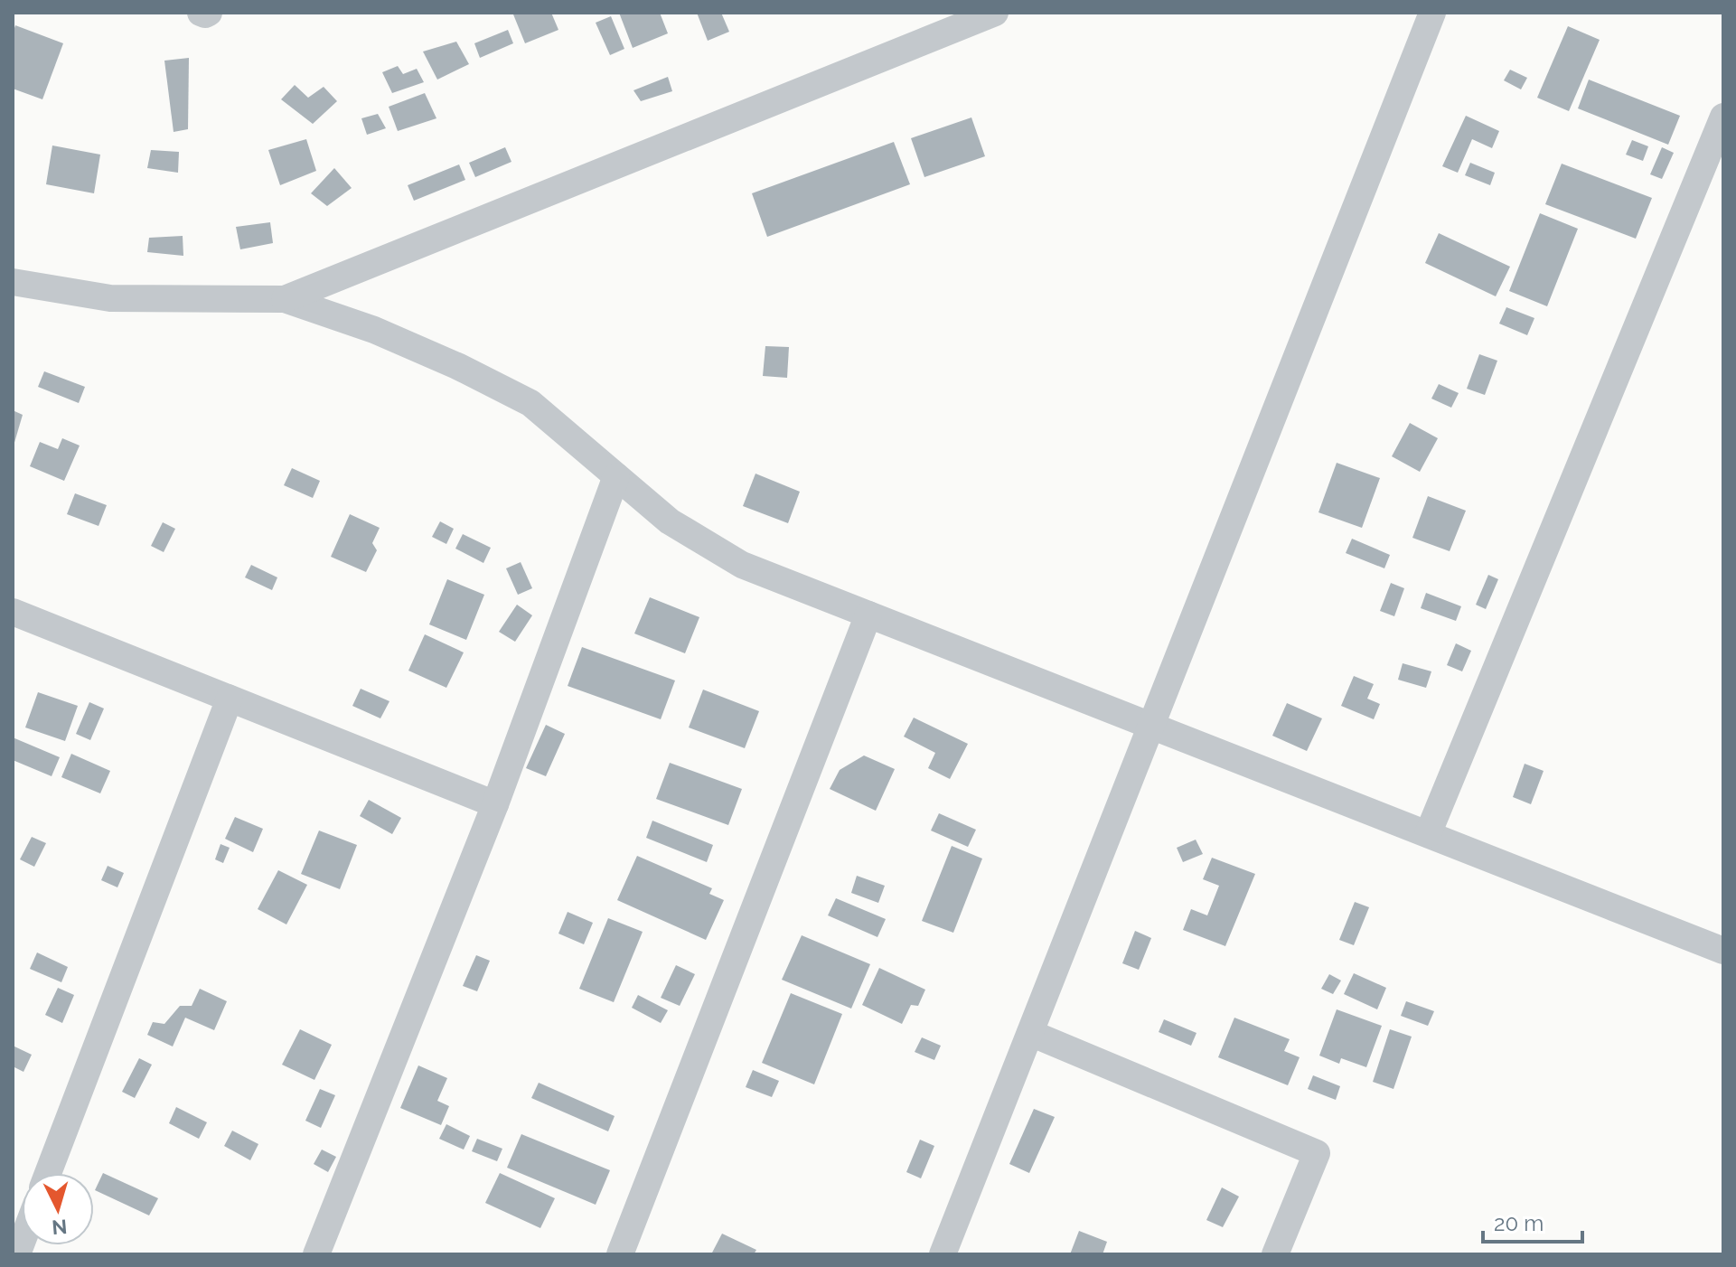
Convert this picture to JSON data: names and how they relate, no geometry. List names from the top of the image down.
{
  "scale_bar": "20 m",
  "north": "bottom"
}
